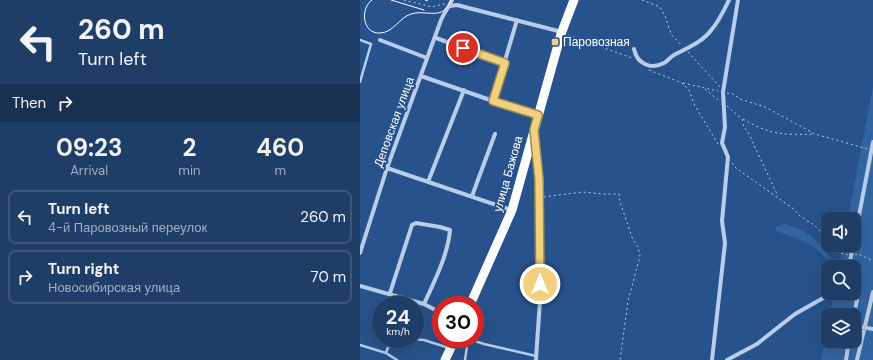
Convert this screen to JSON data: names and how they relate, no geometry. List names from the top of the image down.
{
  "streets": {
    "highway": ["улица Бажова"],
    "street": ["Деповская улица"]
  },
  "places": {
    "transit": ["Паровозная"]
  },
  "page": {
    "turn": ["260 m", "Turn left"],
    "then": "Then",
    "eta": [
      "09:23",
      "Arrival",
      "2",
      "min",
      "460",
      "m"
    ],
    "list": [
      {
        "name": "Turn left",
        "note": "4-й Паровозный переулок",
        "value": "260 m"
      },
      {
        "name": "Turn right",
        "note": "Новосибирская улица",
        "value": "70 m"
      }
    ],
    "speed": "24 km/h",
    "limit": "30"
  }
}
